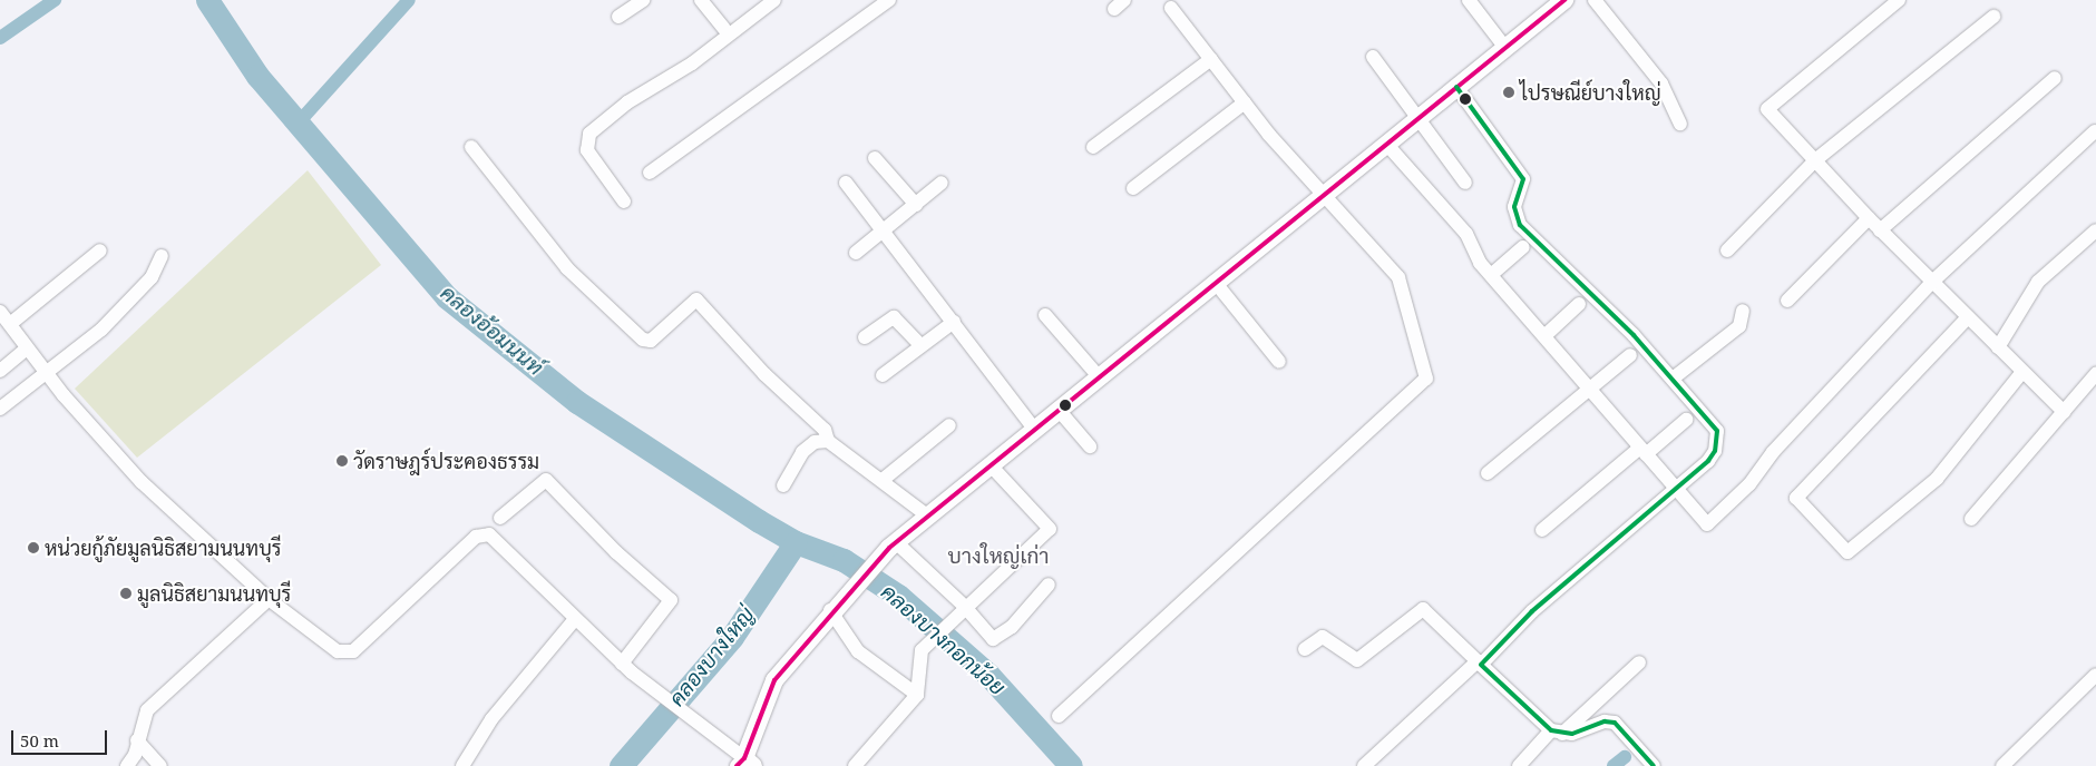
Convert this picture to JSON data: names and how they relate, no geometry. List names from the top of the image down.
{
  "districts": ["บางใหญ่เก่า"],
  "water": ["คลองอ้อมนนท์", "คลองบางกอกน้อย", "คลองบางใหญ่"],
  "places": [
    "ไปรษณีย์บางใหญ่",
    "วัดราษฎร์ประคองธรรม",
    "หน่วยกู้ภัยมูลนิธิสยามนนทบุรี",
    "มูลนิธิสยามนนทบุรี"
  ],
  "scale_bar": "50 m"
}
